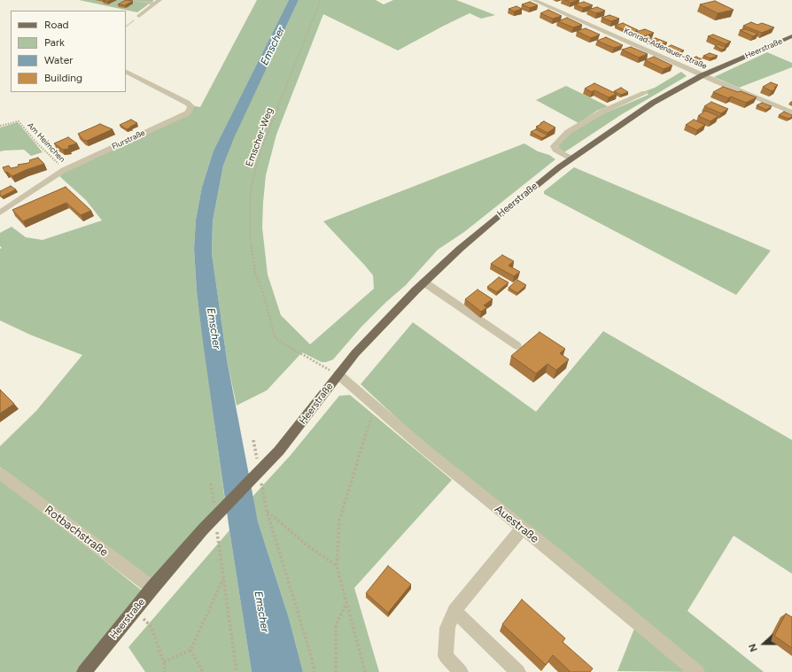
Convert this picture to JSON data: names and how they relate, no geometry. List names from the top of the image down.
{
  "streets": {
    "main road": ["Heerstraße"],
    "street": [
      "Konrad-Adenauer-Straße",
      "Flurstraße",
      "Auestraße",
      "Rotbachstraße"
    ],
    "path": ["Emscher-Weg", "Am Heimchen"]
  },
  "crossings": [
    ["Konrad-Adenauer-Straße", "Heerstraße"],
    ["Heerstraße", "Emscher-Weg"],
    ["Heerstraße", "Auestraße"],
    ["Heerstraße", "Rotbachstraße"],
    ["Emscher-Weg", "Auestraße"],
    ["Flurstraße", "Am Heimchen"]
  ],
  "water": ["Emscher"],
  "legend": [
    "Road",
    "Park",
    "Water",
    "Building"
  ],
  "north": "left"
}
